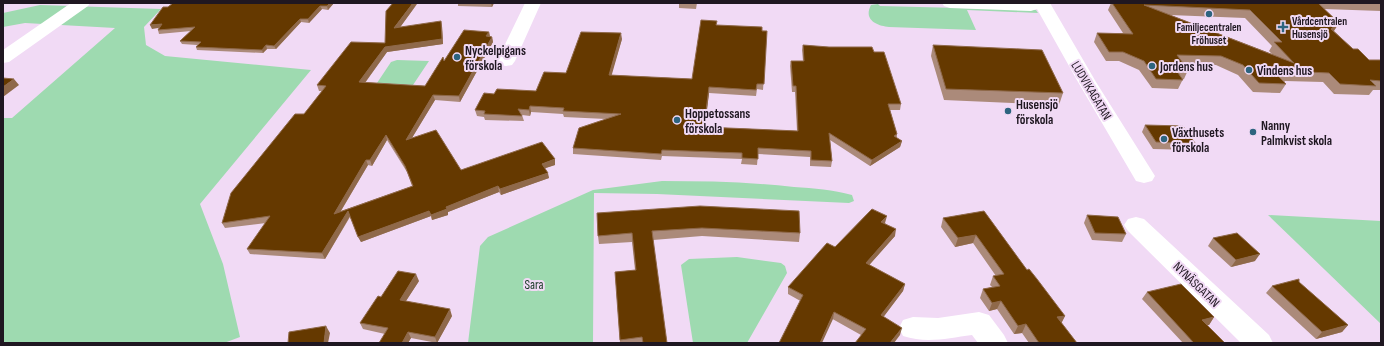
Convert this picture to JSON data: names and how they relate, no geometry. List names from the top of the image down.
{
  "streets": {
    "street": ["LUDVIKAGATAN", "NYNÄSGATAN"]
  },
  "parks": ["Sara"],
  "places": {
    "other": [
      "Familjecentralen Fröhuset",
      "Nyckelpigans förskola",
      "Jordens hus",
      "Vindens hus",
      "Husensjö förskola",
      "Hoppetossans förskola",
      "Nanny Palmkvist skola",
      "Växthusets förskola"
    ],
    "health": ["Vårdcentralen Husensjö"]
  }
}
